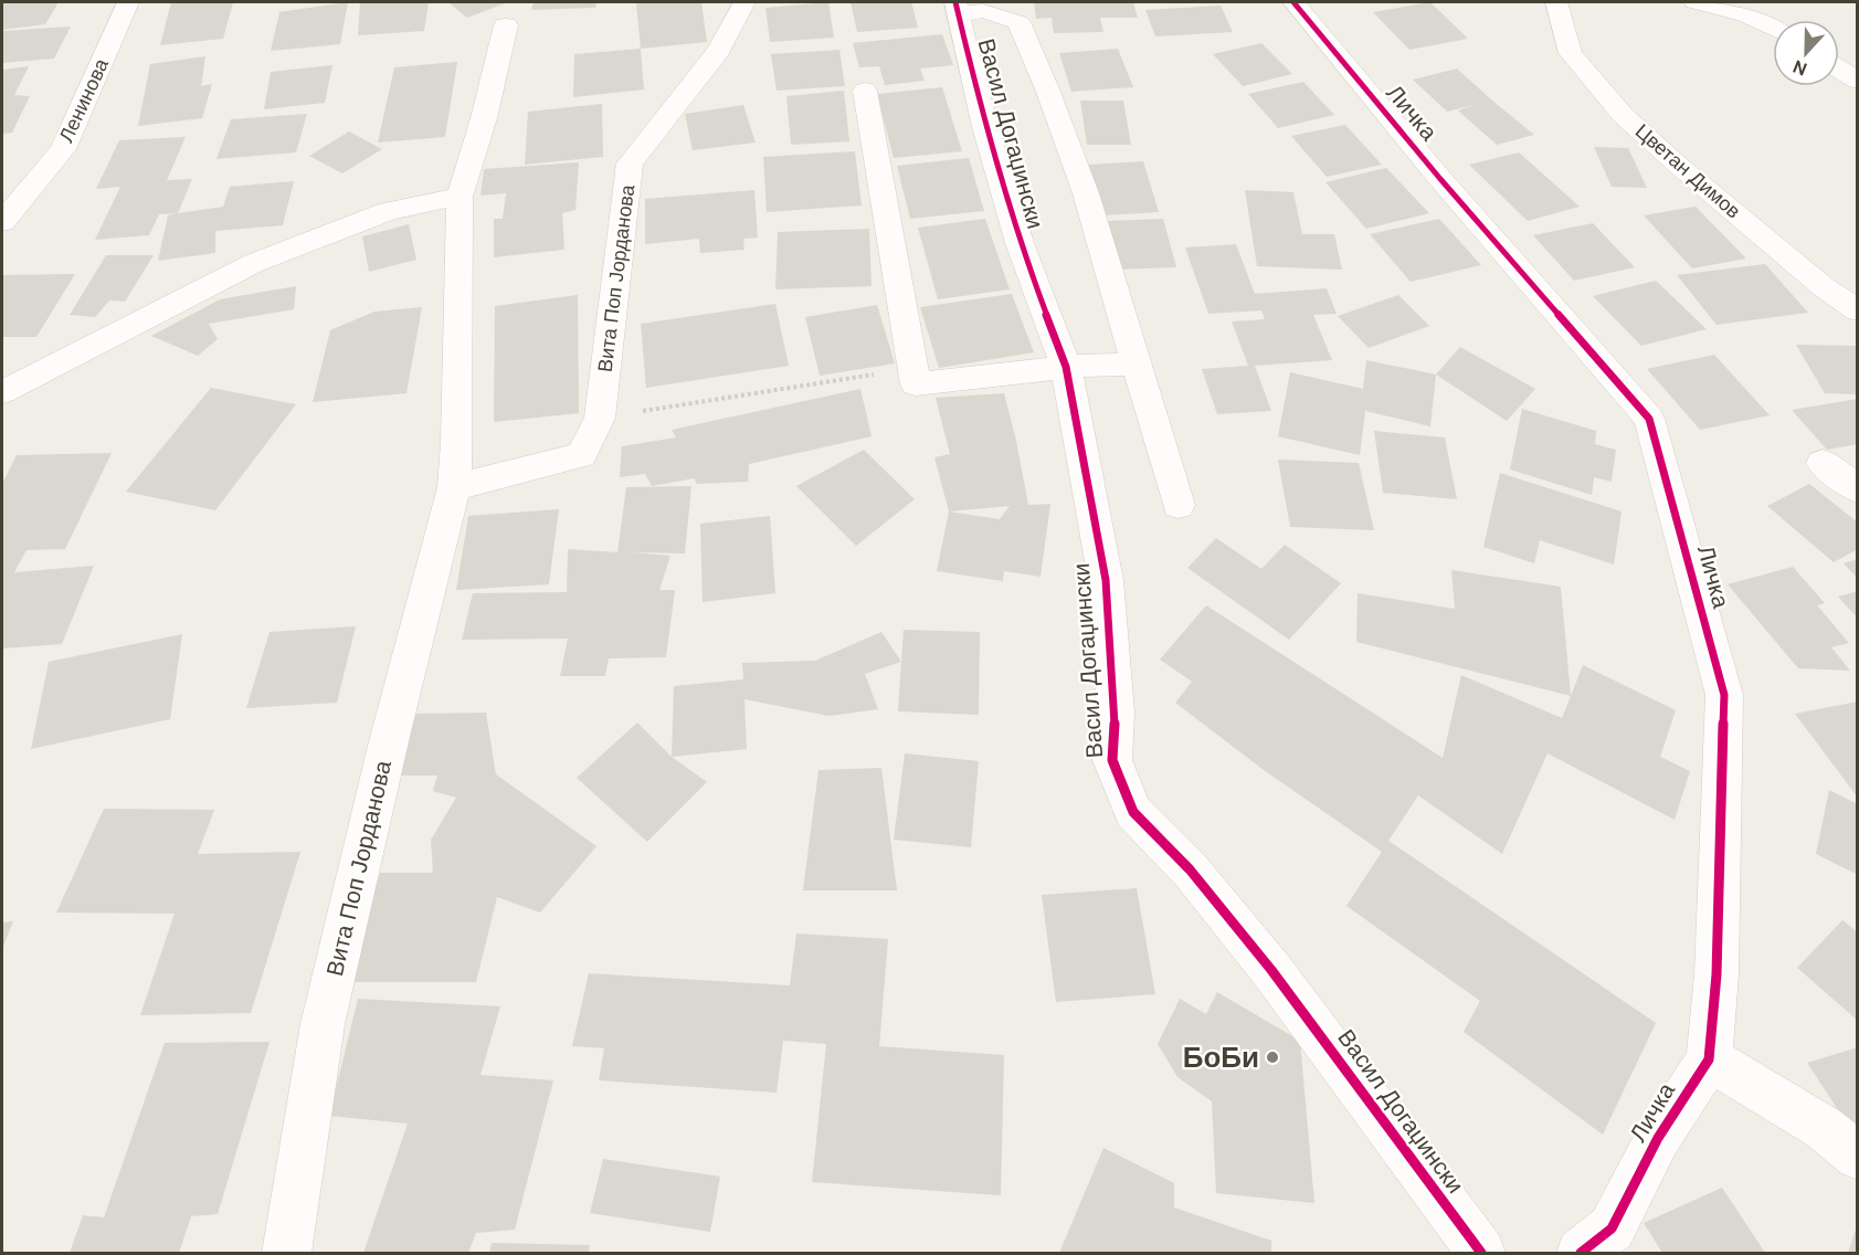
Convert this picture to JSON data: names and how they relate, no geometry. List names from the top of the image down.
{
  "streets": {
    "street": [
      "Ленинова",
      "Личка",
      "Васил Догаџински",
      "Цветан Димов",
      "Вита Поп Јорданова"
    ]
  },
  "places": ["БоБи"],
  "north": "bottom"
}
